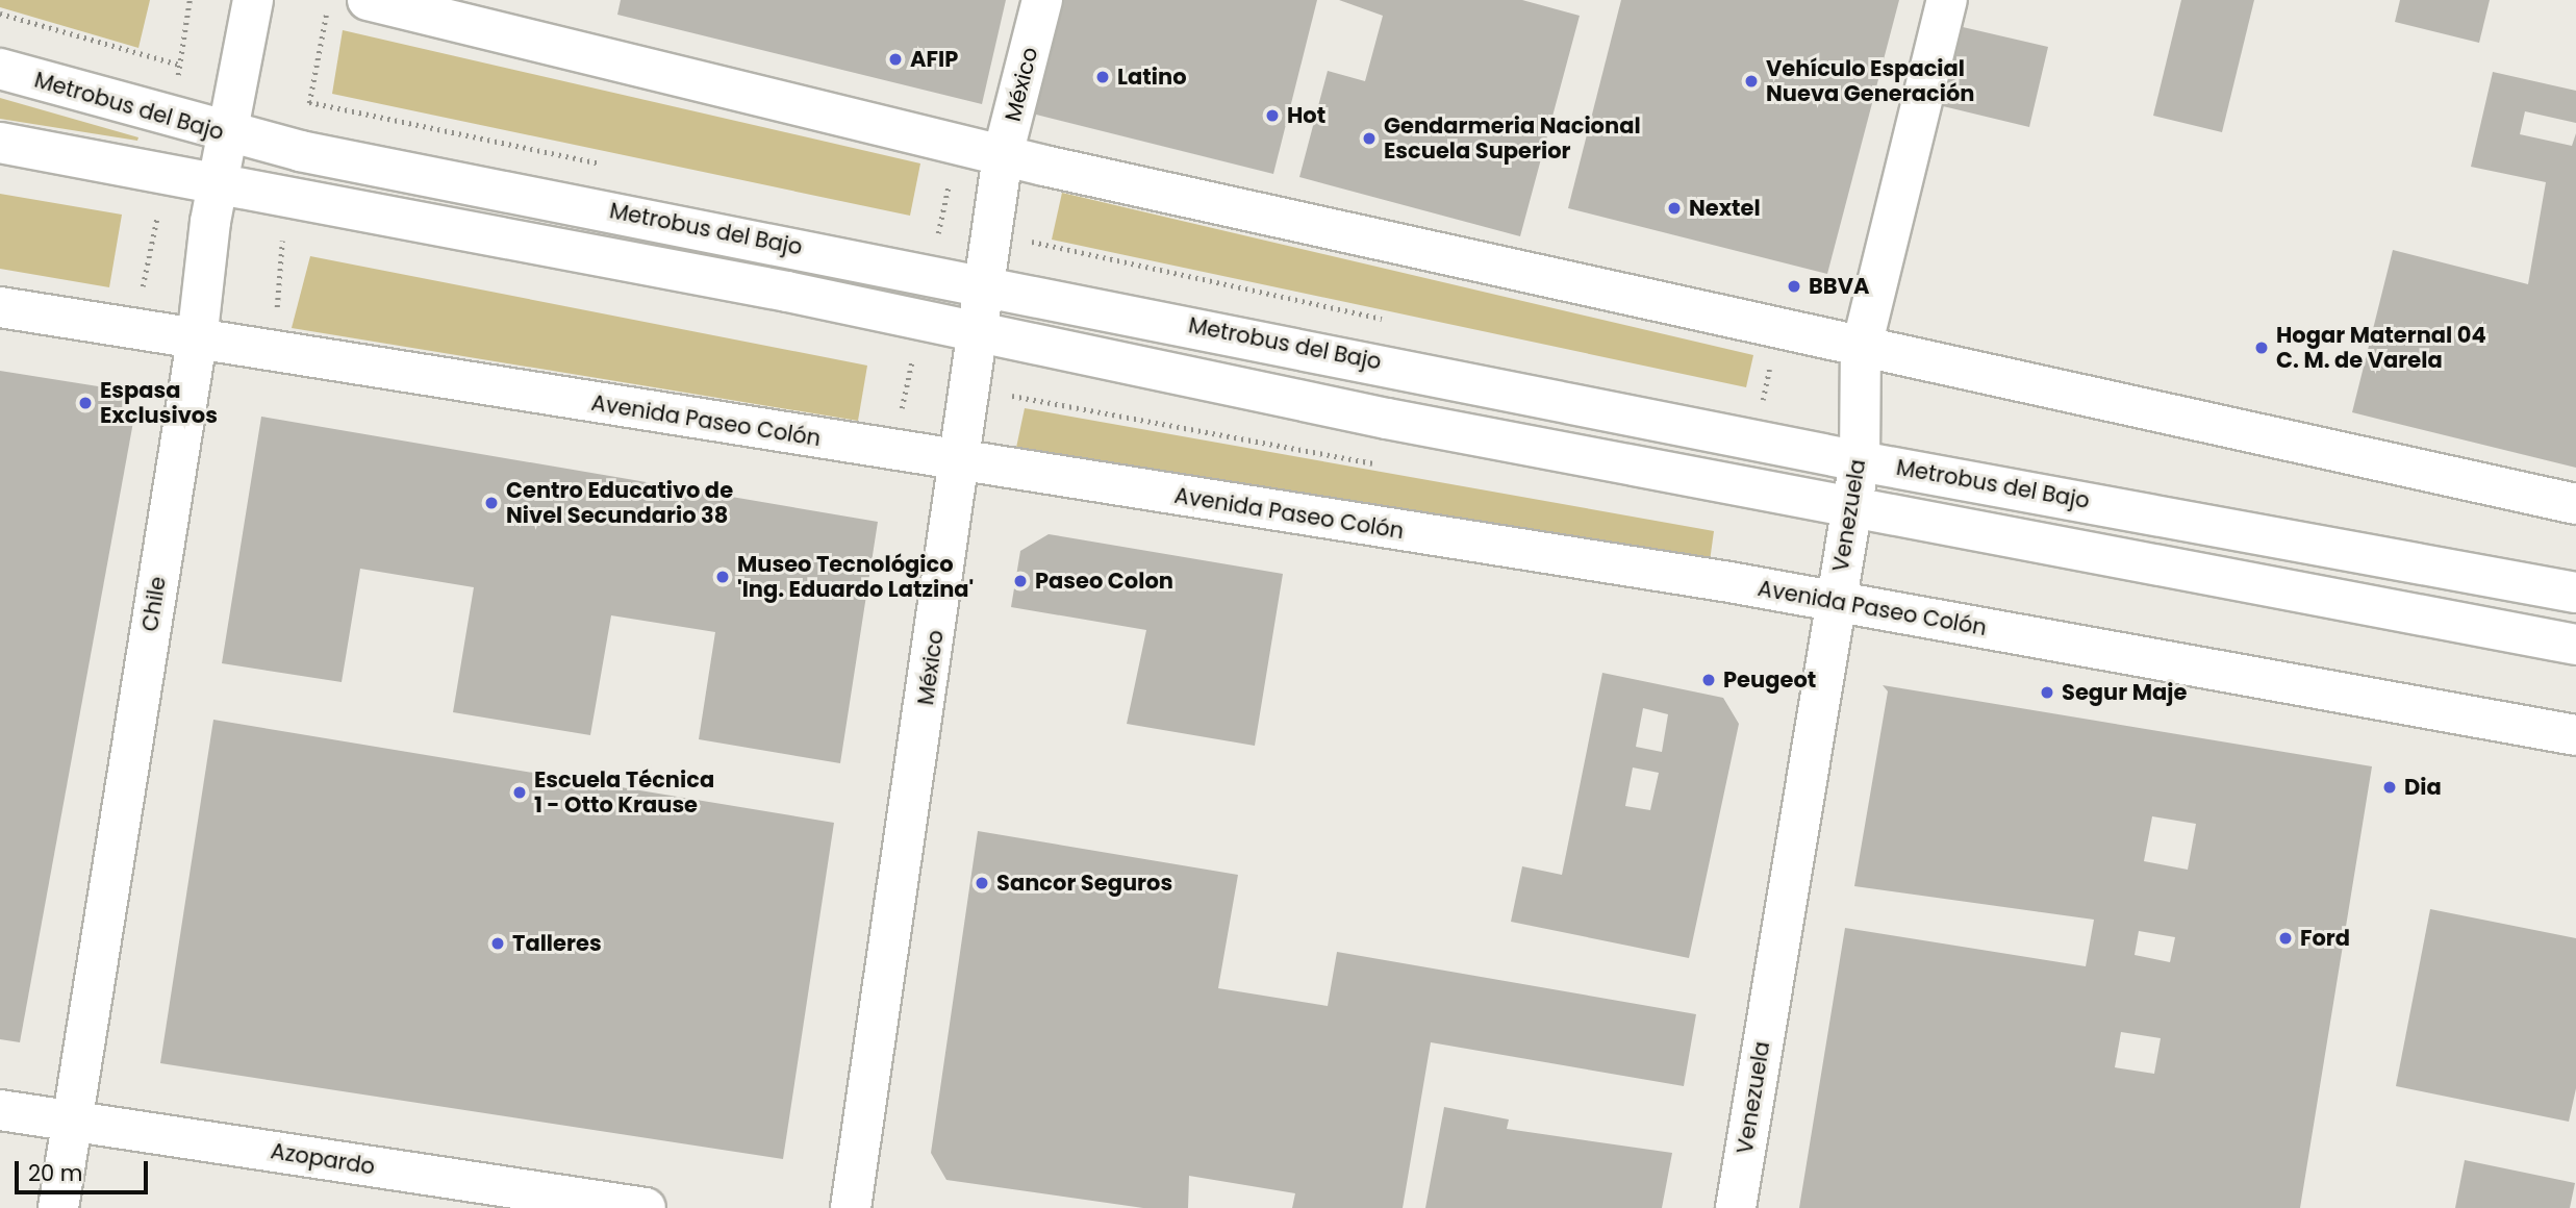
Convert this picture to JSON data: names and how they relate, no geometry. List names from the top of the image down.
{
  "streets": {
    "main road": [
      "México",
      "Metrobus del Bajo",
      "Avenida Paseo Colón",
      "Venezuela",
      "Chile",
      "Azopardo"
    ]
  },
  "crossings": [
    ["México", "Metrobus del Bajo"],
    ["México", "Avenida Paseo Colón"],
    ["Metrobus del Bajo", "Venezuela"],
    ["Metrobus del Bajo", "Chile"],
    ["Avenida Paseo Colón", "Venezuela"],
    ["Avenida Paseo Colón", "Chile"],
    ["Chile", "Azopardo"]
  ],
  "places": [
    "AFIP",
    "Latino",
    "Vehículo Espacial Nueva Generación",
    "Hot",
    "Gendarmeria Nacional Escuela Superior",
    "Nextel",
    "BBVA",
    "Hogar Maternal 04 C. M. de Varela",
    "Espasa Exclusivos",
    "Centro Educativo de Nivel Secundario 38",
    "Museo Tecnológico 'Ing. Eduardo Latzina'",
    "Paseo Colon",
    "Peugeot",
    "Segur Maje",
    "Dia",
    "Escuela Técnica 1 - Otto Krause",
    "Sancor Seguros",
    "Ford",
    "Talleres"
  ],
  "scale_bar": "20 m"
}
